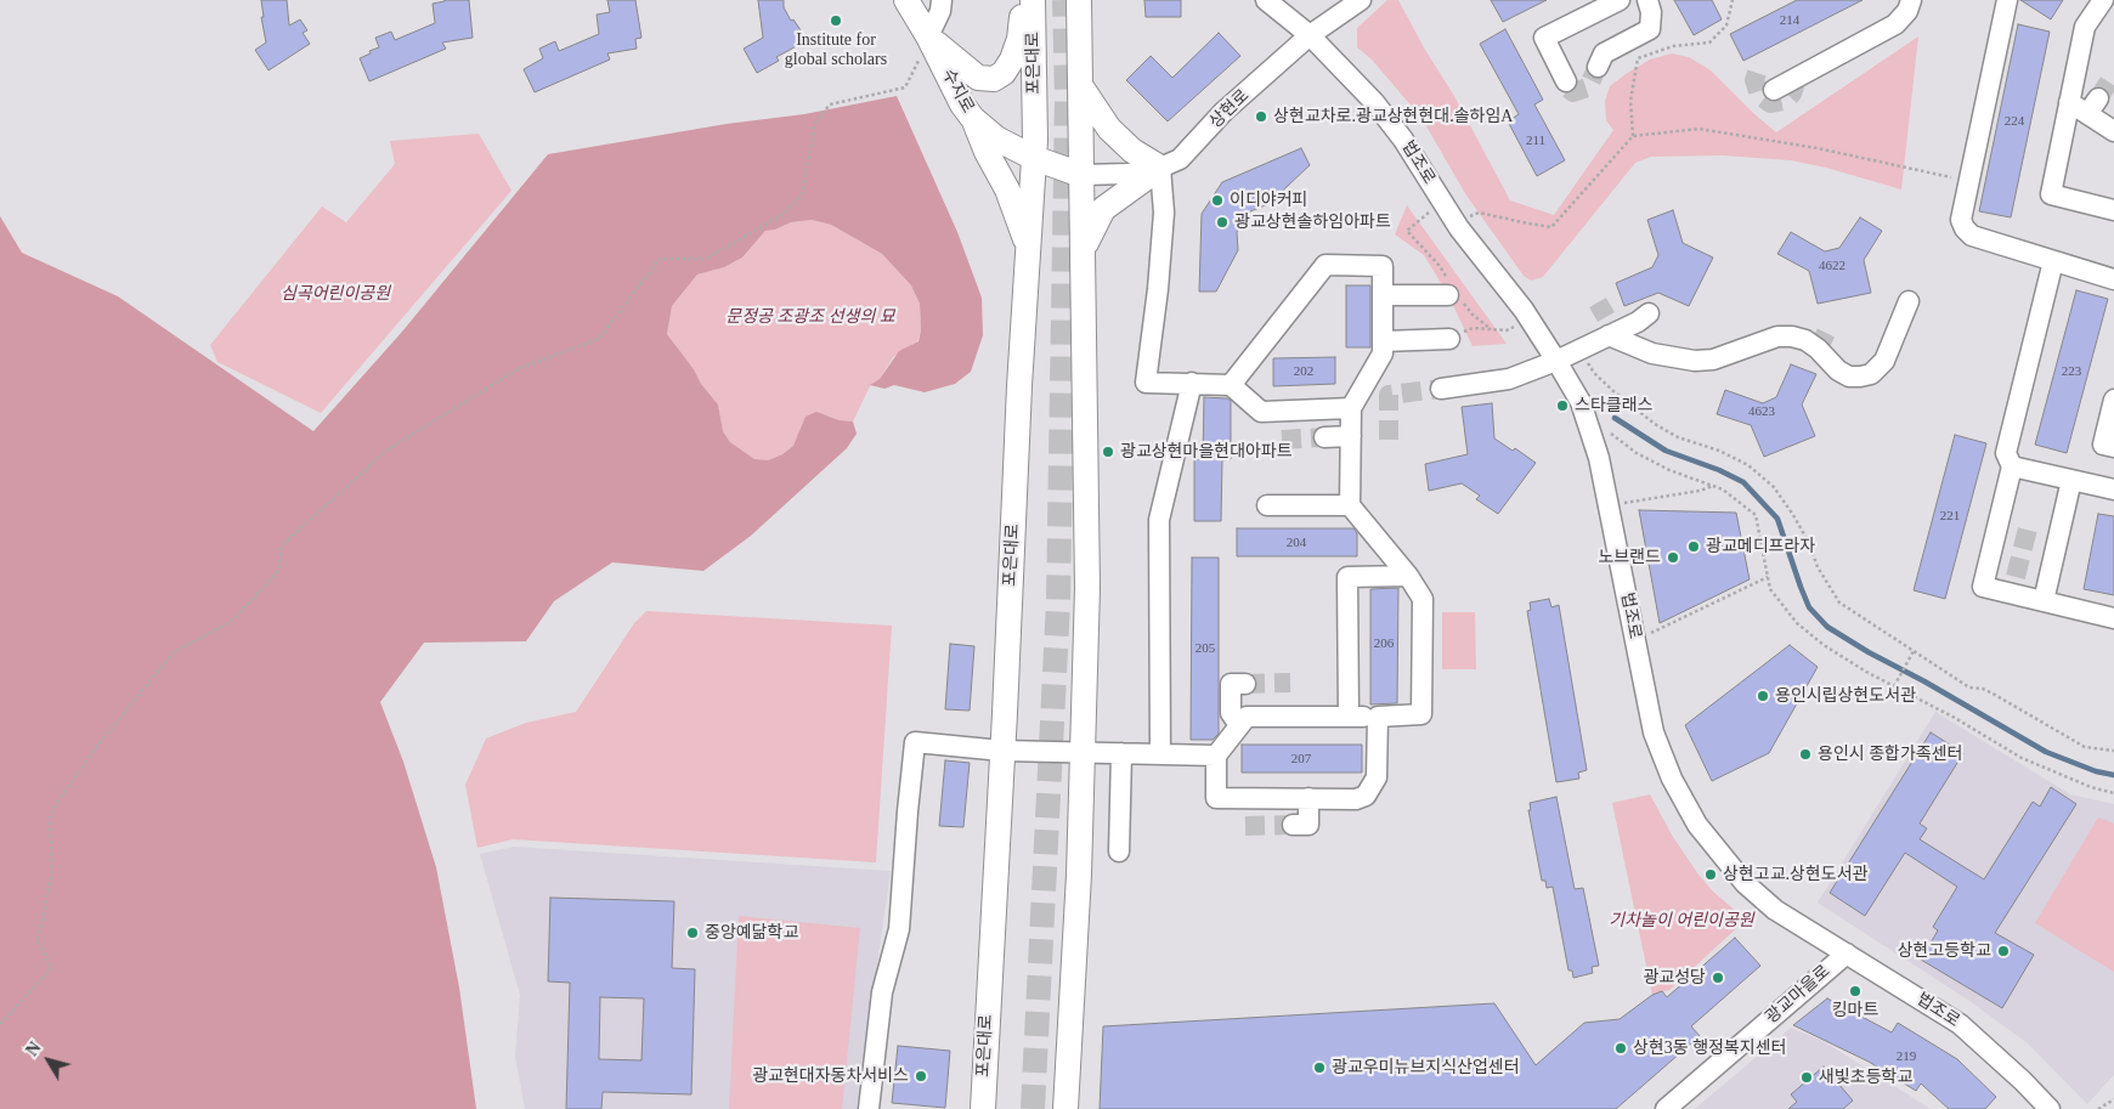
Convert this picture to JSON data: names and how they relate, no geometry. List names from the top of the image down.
{
  "streets": {
    "main road": ["포은대로", "수지로"],
    "street": ["상현로", "법조로", "광교마을로"]
  },
  "crossings": [
    ["포은대로", "수지로"],
    ["수지로", "상현로"],
    ["상현로", "법조로"],
    ["법조로", "광교마을로"]
  ],
  "parks": ["심곡어린이공원", "문정공 조광조 선생의 묘", "기차놀이 어린이공원"],
  "places": [
    "Institute for global scholars",
    "상현교차로.광교상현현대.솔하임A",
    "이디야커피",
    "광교상현솔하임아파트",
    "스타클래스",
    "광교상현마을현대아파트",
    "광교메디프라자",
    "노브랜드",
    "용인시립상현도서관",
    "용인시 종합가족센터",
    "상현고교.상현도서관",
    "중앙예닮학교",
    "상현고등학교",
    "광교성당",
    "킹마트",
    "상현3동 행정복지센터",
    "광교우미뉴브지식산업센터",
    "광교현대자동차서비스",
    "새빛초등학교"
  ],
  "house_numbers": [
    "214",
    "224",
    "211",
    "4622",
    "202",
    "223",
    "4623",
    "221",
    "204",
    "206",
    "205",
    "207",
    "219"
  ],
  "north": "top left"
}
